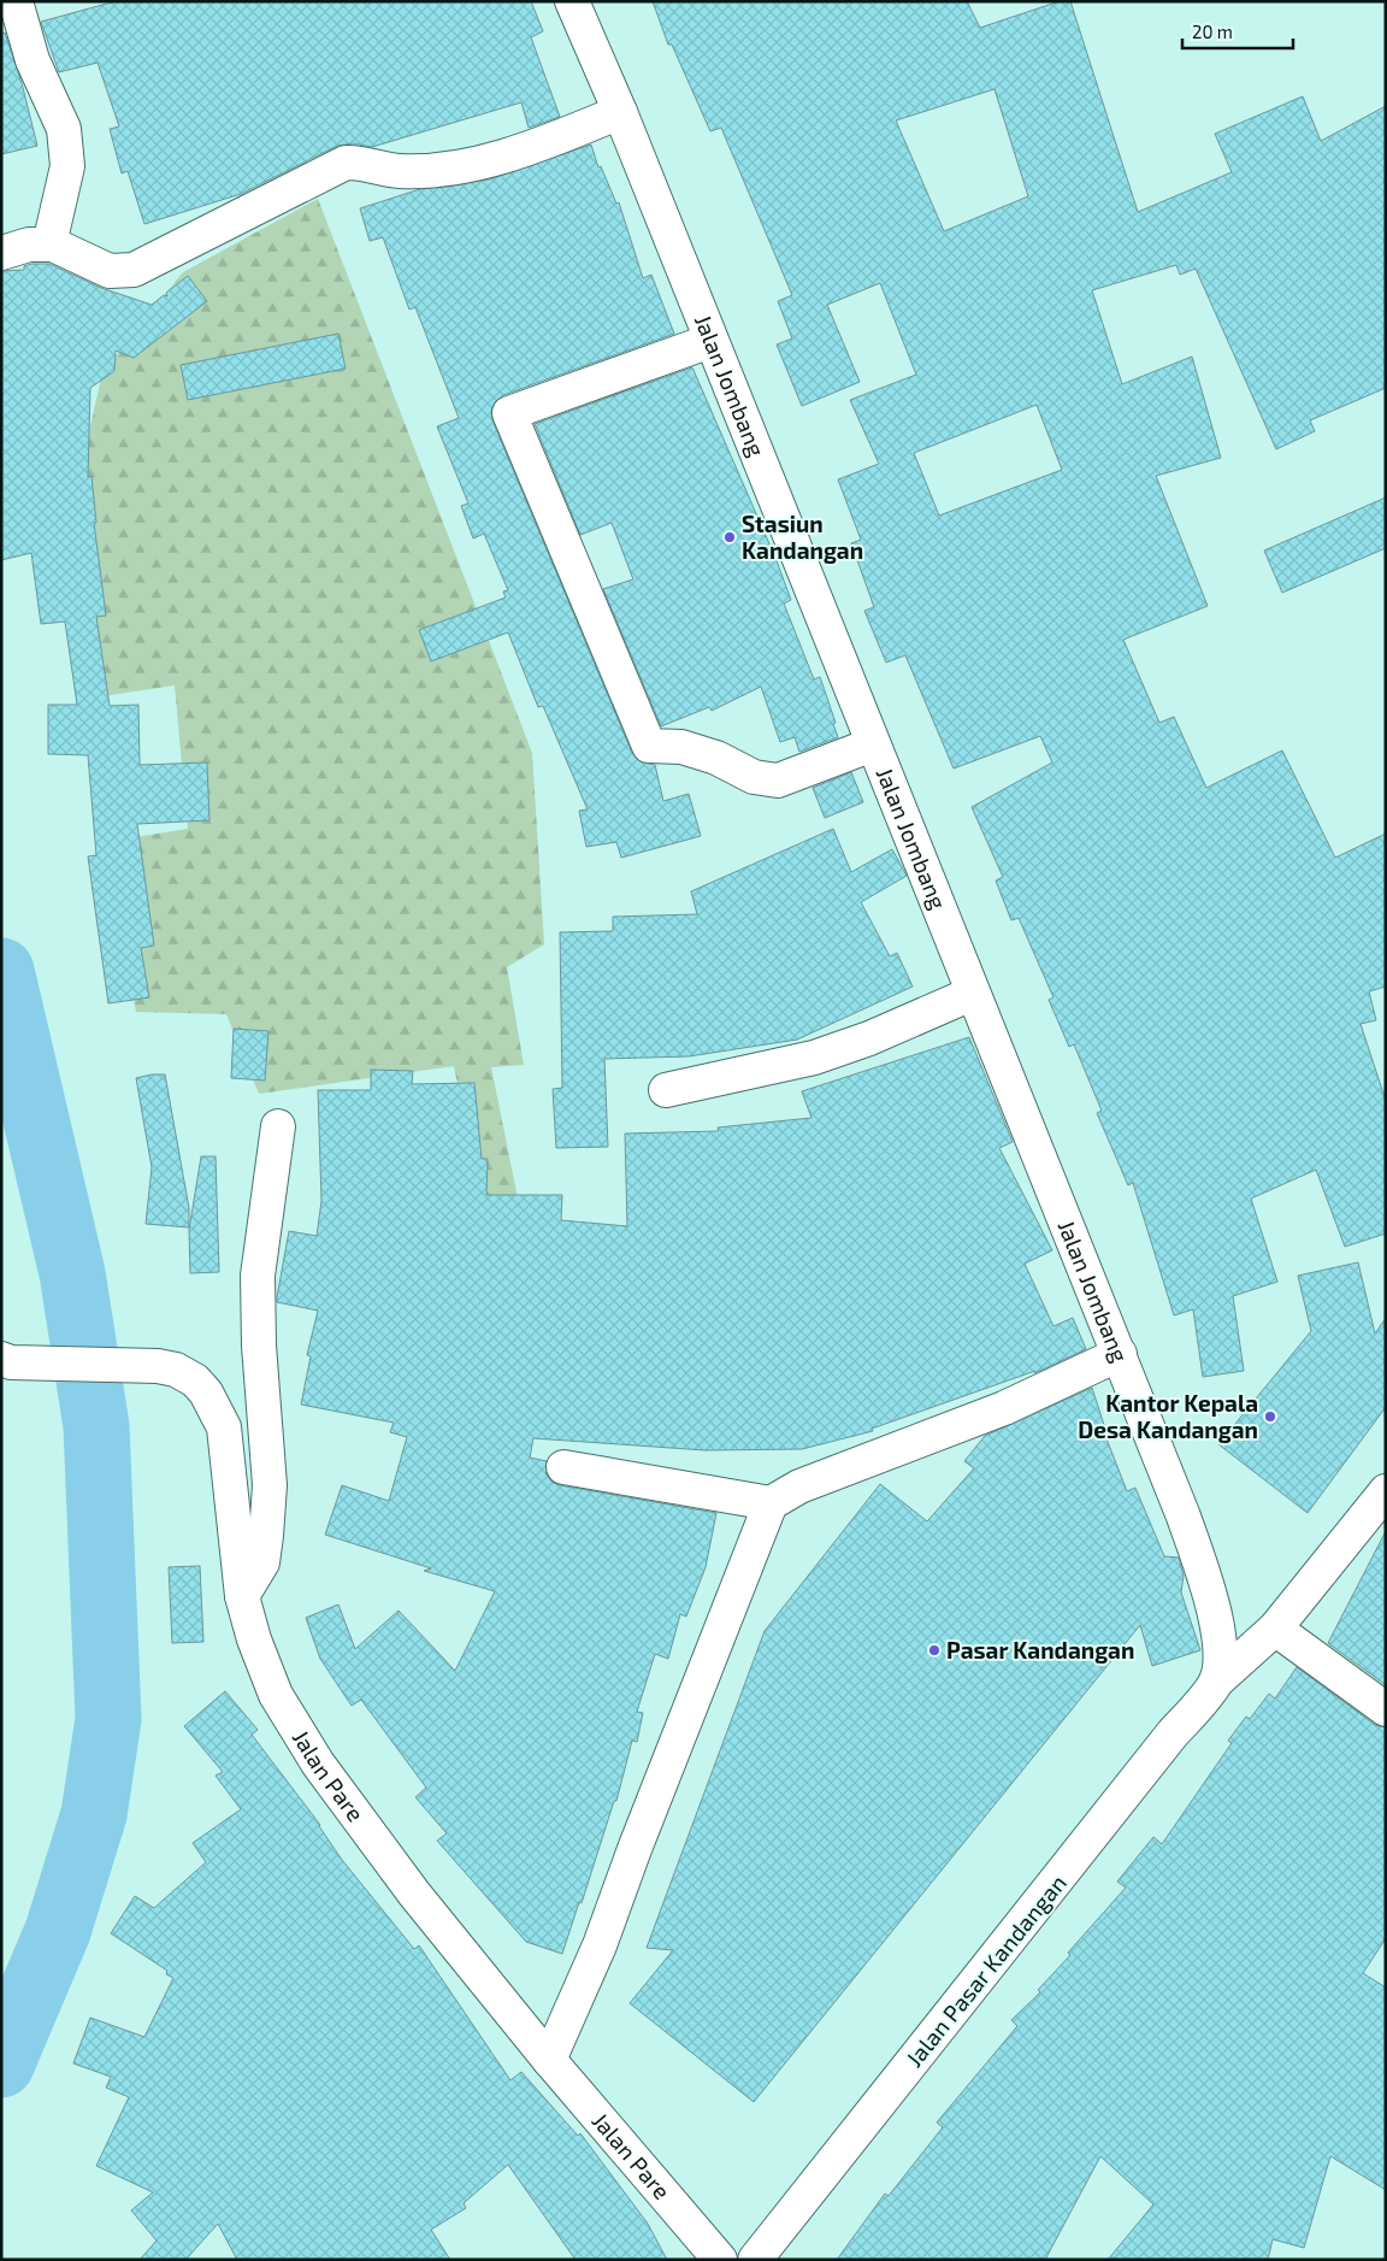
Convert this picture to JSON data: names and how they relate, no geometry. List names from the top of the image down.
{
  "streets": {
    "street": ["Jalan Jombang", "Jalan Pare", "Jalan Pasar Kandangan"]
  },
  "crossings": [
    ["Jalan Jombang", "Jalan Pasar Kandangan"]
  ],
  "places": ["Stasiun Kandangan", "Kantor Kepala Desa Kandangan", "Pasar Kandangan"],
  "scale_bar": "20 m"
}
